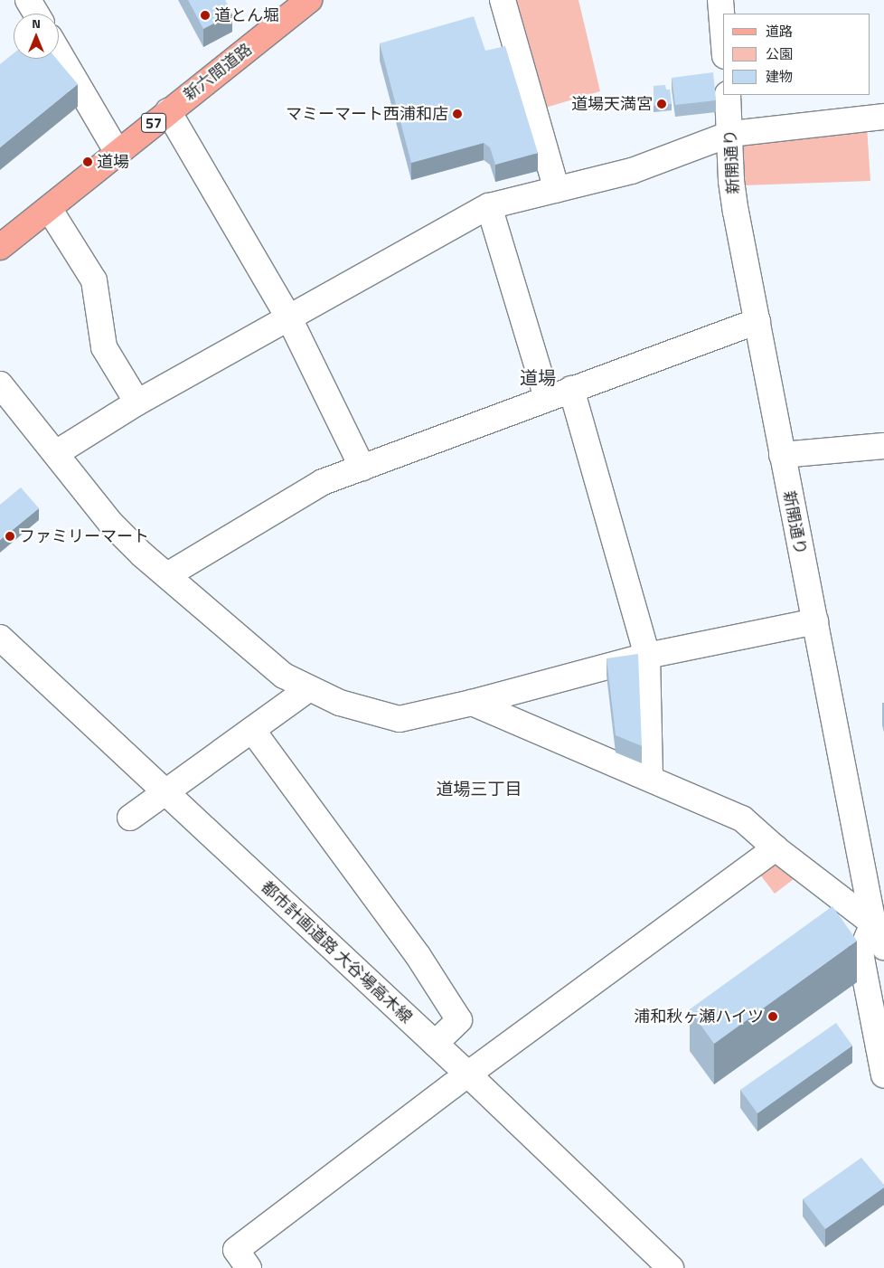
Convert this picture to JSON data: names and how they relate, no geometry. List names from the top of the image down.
{
  "streets": {
    "main road": ["新六間道路", "57"],
    "street": ["新開通り", "都市計画道路 大谷場高木線"]
  },
  "districts": ["道場", "道場三丁目"],
  "places": [
    "道とん堀",
    "道場天満宮",
    "マミーマート西浦和店",
    "道場",
    "ファミリーマート",
    "浦和秋ヶ瀬ハイツ"
  ],
  "legend": ["道路", "公園", "建物"],
  "north": "top"
}
